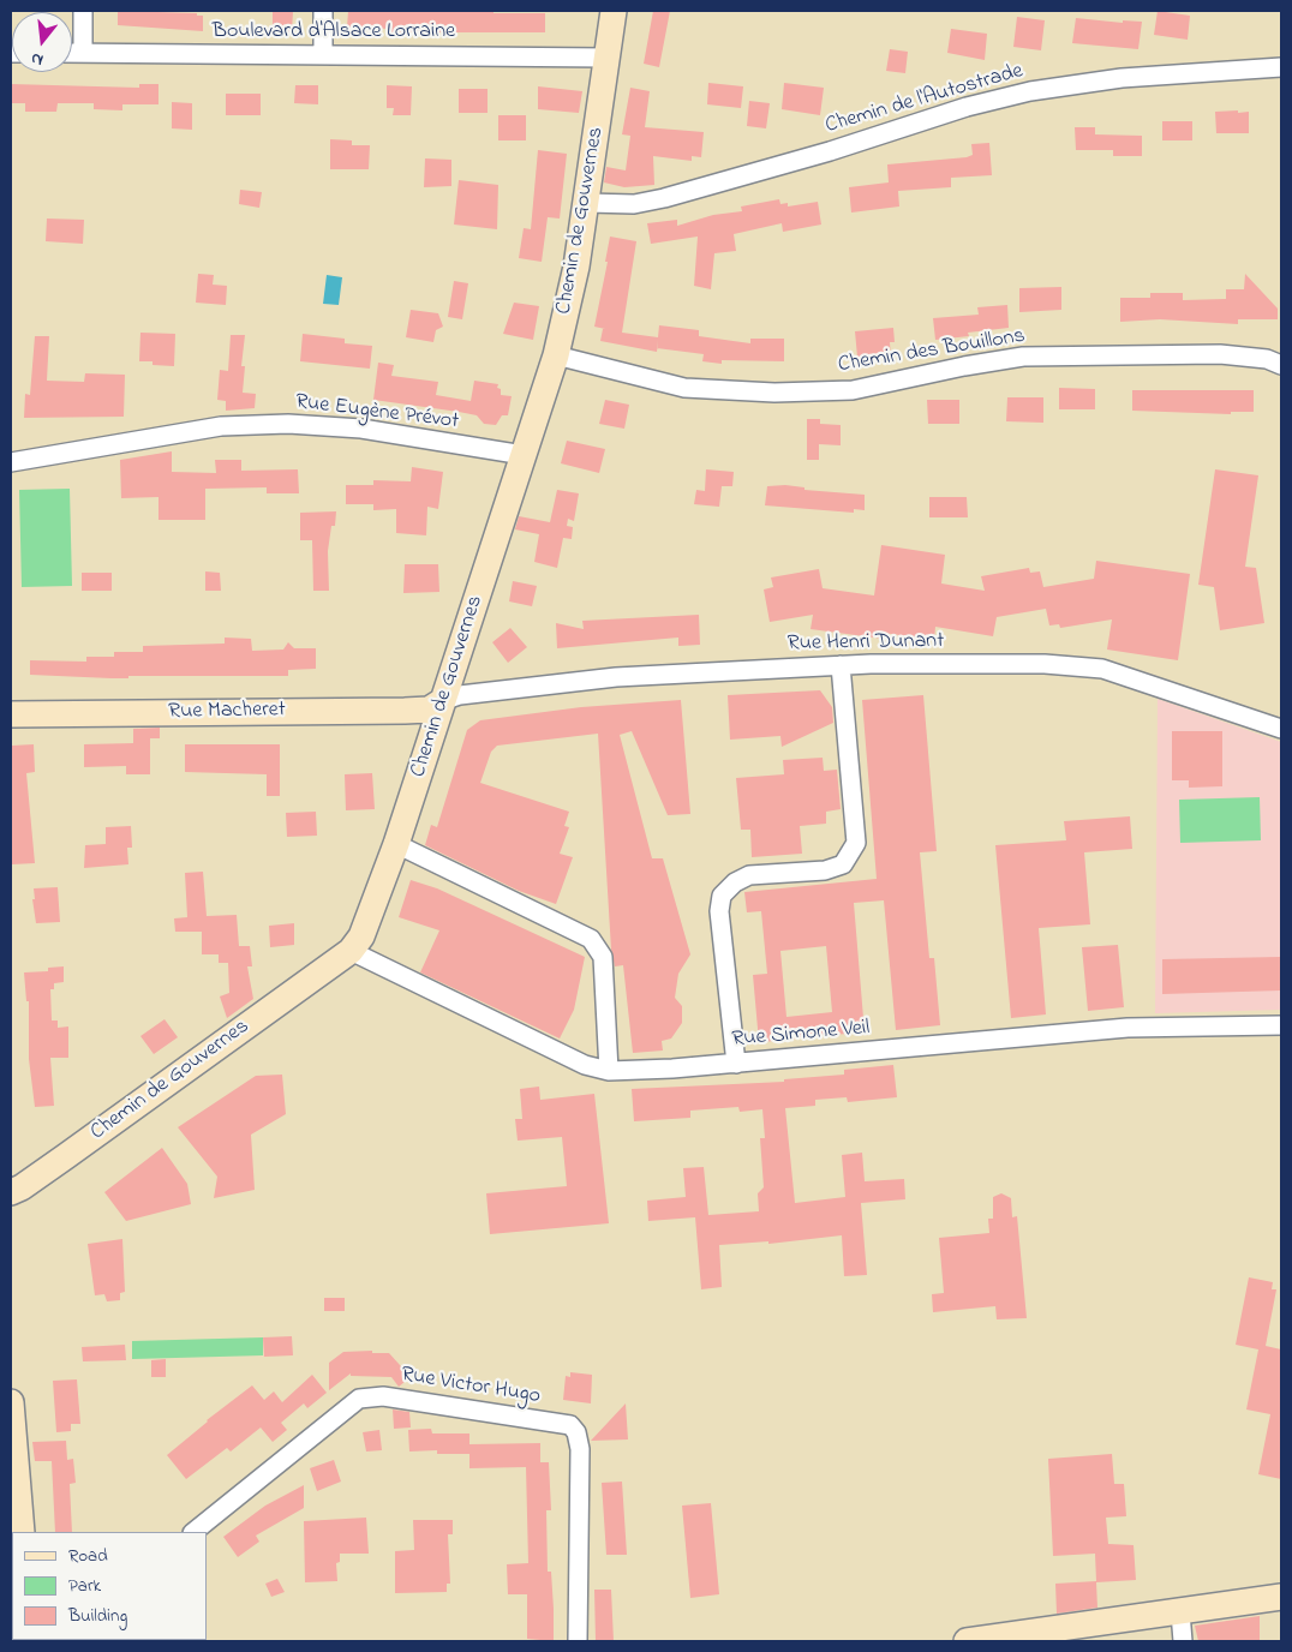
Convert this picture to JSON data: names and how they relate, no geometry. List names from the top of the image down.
{
  "streets": {
    "street": [
      "Boulevard d'Alsace Lorraine",
      "Chemin de l'Autostrade",
      "Chemin de Gouvernes",
      "Chemin des Bouillons",
      "Rue Eugène Prévot",
      "Rue Henri Dunant",
      "Rue Macheret",
      "Rue Simone Veil",
      "Rue Victor Hugo"
    ]
  },
  "crossings": [
    ["Boulevard d'Alsace Lorraine", "Chemin de Gouvernes"],
    ["Chemin de l'Autostrade", "Chemin de Gouvernes"],
    ["Chemin de Gouvernes", "Chemin des Bouillons"],
    ["Chemin de Gouvernes", "Rue Eugène Prévot"],
    ["Chemin de Gouvernes", "Rue Henri Dunant"],
    ["Chemin de Gouvernes", "Rue Macheret"],
    ["Chemin de Gouvernes", "Rue Simone Veil"],
    ["Rue Henri Dunant", "Rue Macheret"]
  ],
  "legend": ["Road", "Park", "Building"],
  "north": "bottom"
}
